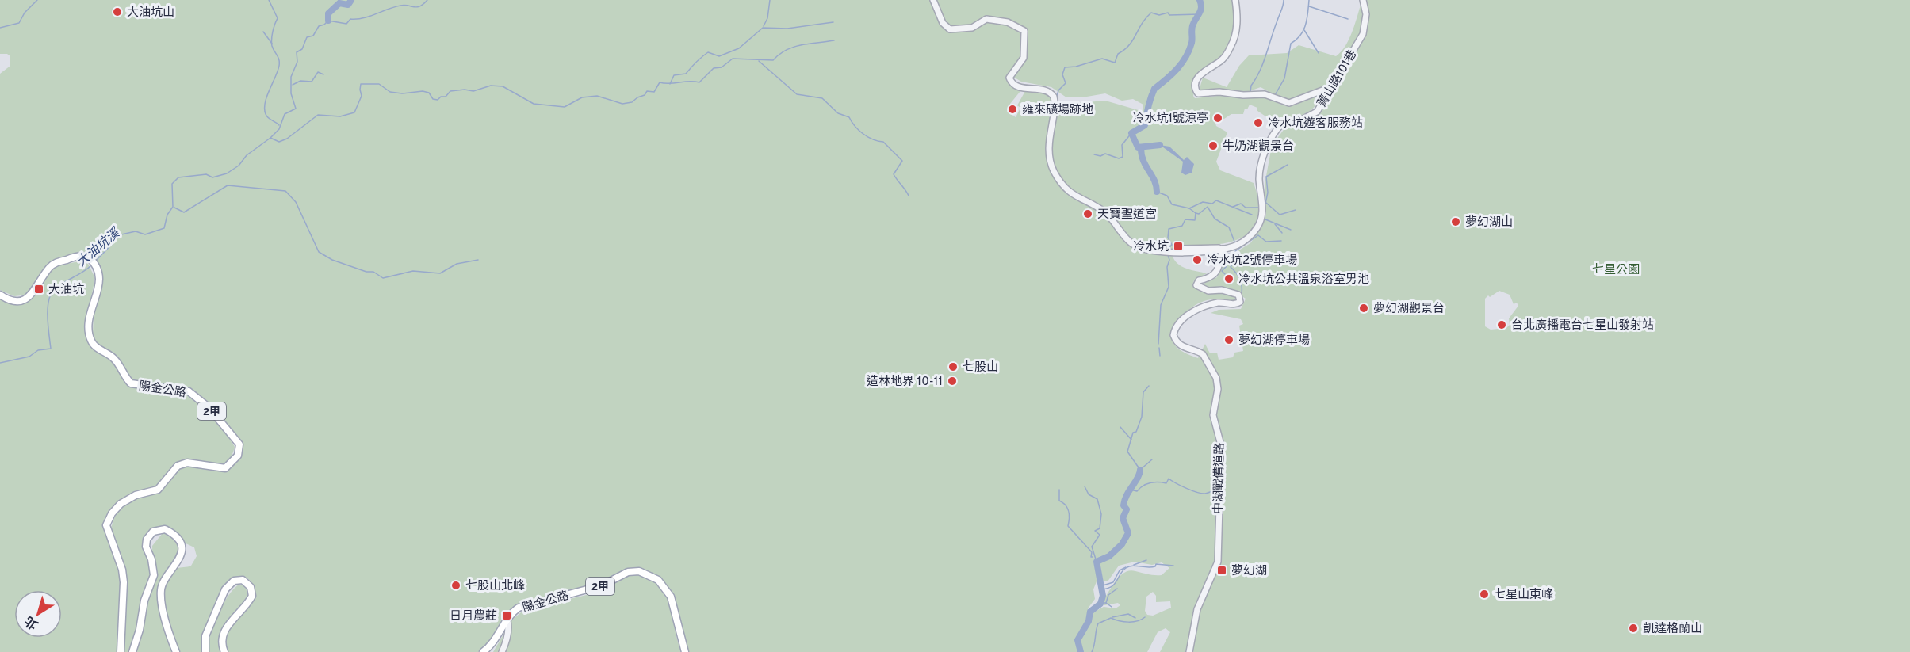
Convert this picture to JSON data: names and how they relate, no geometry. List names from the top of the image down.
{
  "streets": {
    "main road": ["陽金公路", "2甲"],
    "street": ["菁山路101巷", "中湖戰備道路"]
  },
  "crossings": [
    ["菁山路101巷", "中湖戰備道路"]
  ],
  "water": ["大油坑溪"],
  "parks": ["七星公園"],
  "places": {
    "other": [
      "大油坑山",
      "雍來礦場跡地",
      "冷水坑1號涼亭",
      "冷水坑遊客服務站",
      "牛奶湖觀景台",
      "天寶聖道宮",
      "夢幻湖山",
      "冷水坑2號停車場",
      "冷水坑公共溫泉浴室男池",
      "夢幻湖觀景台",
      "台北廣播電台七星山發射站",
      "夢幻湖停車場",
      "七股山",
      "造林地界 10-11",
      "七股山北峰",
      "七星山東峰",
      "凱達格蘭山"
    ],
    "transit": [
      "冷水坑",
      "大油坑",
      "夢幻湖",
      "日月農莊"
    ]
  },
  "north": "bottom left"
}
